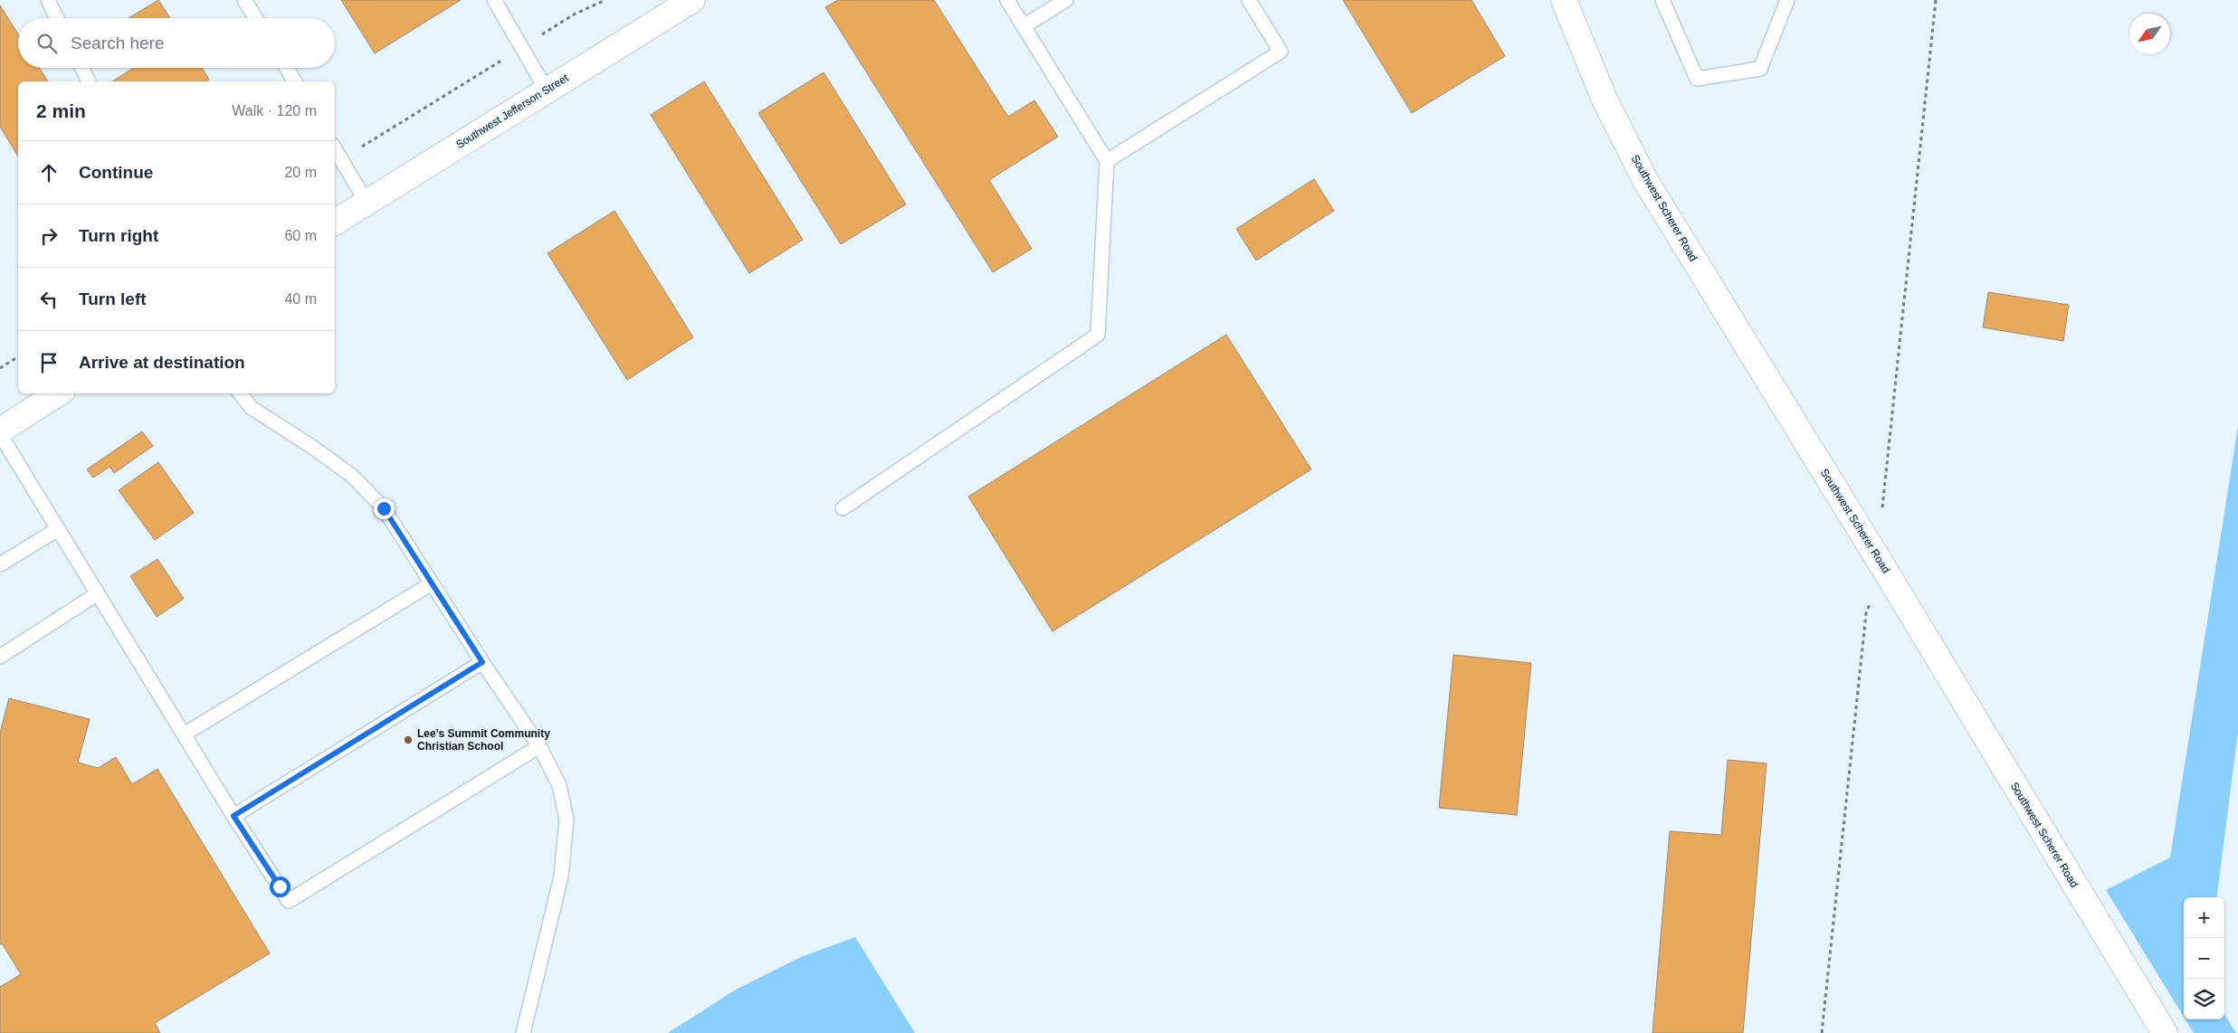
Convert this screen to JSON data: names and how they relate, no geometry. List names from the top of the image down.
{
  "streets": {
    "main road": ["Southwest Jefferson Street", "Southwest Scherer Road"]
  },
  "places": ["Lee's Summit Community Christian School"],
  "north": "bottom left",
  "page": {
    "search": "Search here",
    "heading": ["2 min", "Walk · 120 m"],
    "list": [
      ["Continue", "20 m"],
      ["Turn right", "60 m"],
      ["Turn left", "40 m"],
      "Arrive at destination"
    ],
    "map_buttons": ["+", "−"]
  }
}
